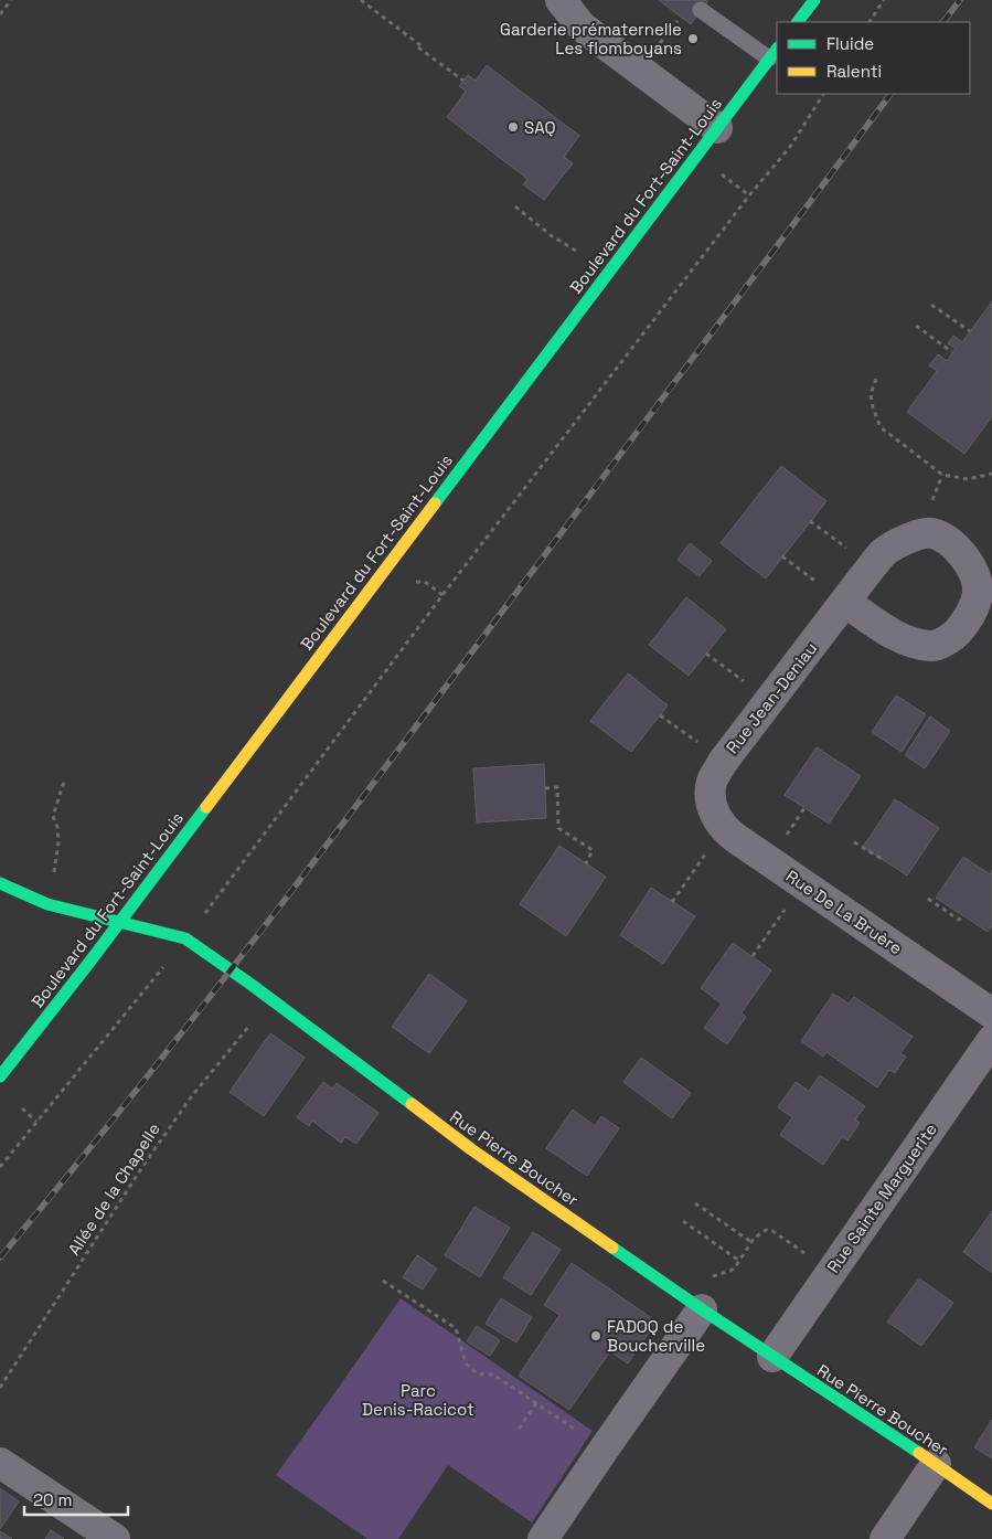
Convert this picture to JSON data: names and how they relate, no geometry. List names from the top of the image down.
{
  "streets": {
    "street": [
      "Boulevard du Fort-Saint-Louis",
      "Rue Jean-Deniau",
      "Rue De La Bruère",
      "Rue Pierre Boucher",
      "Rue Sainte Marguerite"
    ],
    "path": ["Allée de la Chapelle"]
  },
  "crossings": [
    ["Boulevard du Fort-Saint-Louis", "Rue Pierre Boucher"],
    ["Rue Jean-Deniau", "Rue De La Bruère"],
    ["Rue Pierre Boucher", "Rue Sainte Marguerite"]
  ],
  "parks": ["Parc Denis-Racicot"],
  "places": ["Garderie prématernelle Les flomboyans", "SAQ", "FADOQ de Boucherville"],
  "legend": ["Fluide", "Ralenti"],
  "scale_bar": "20 m"
}
